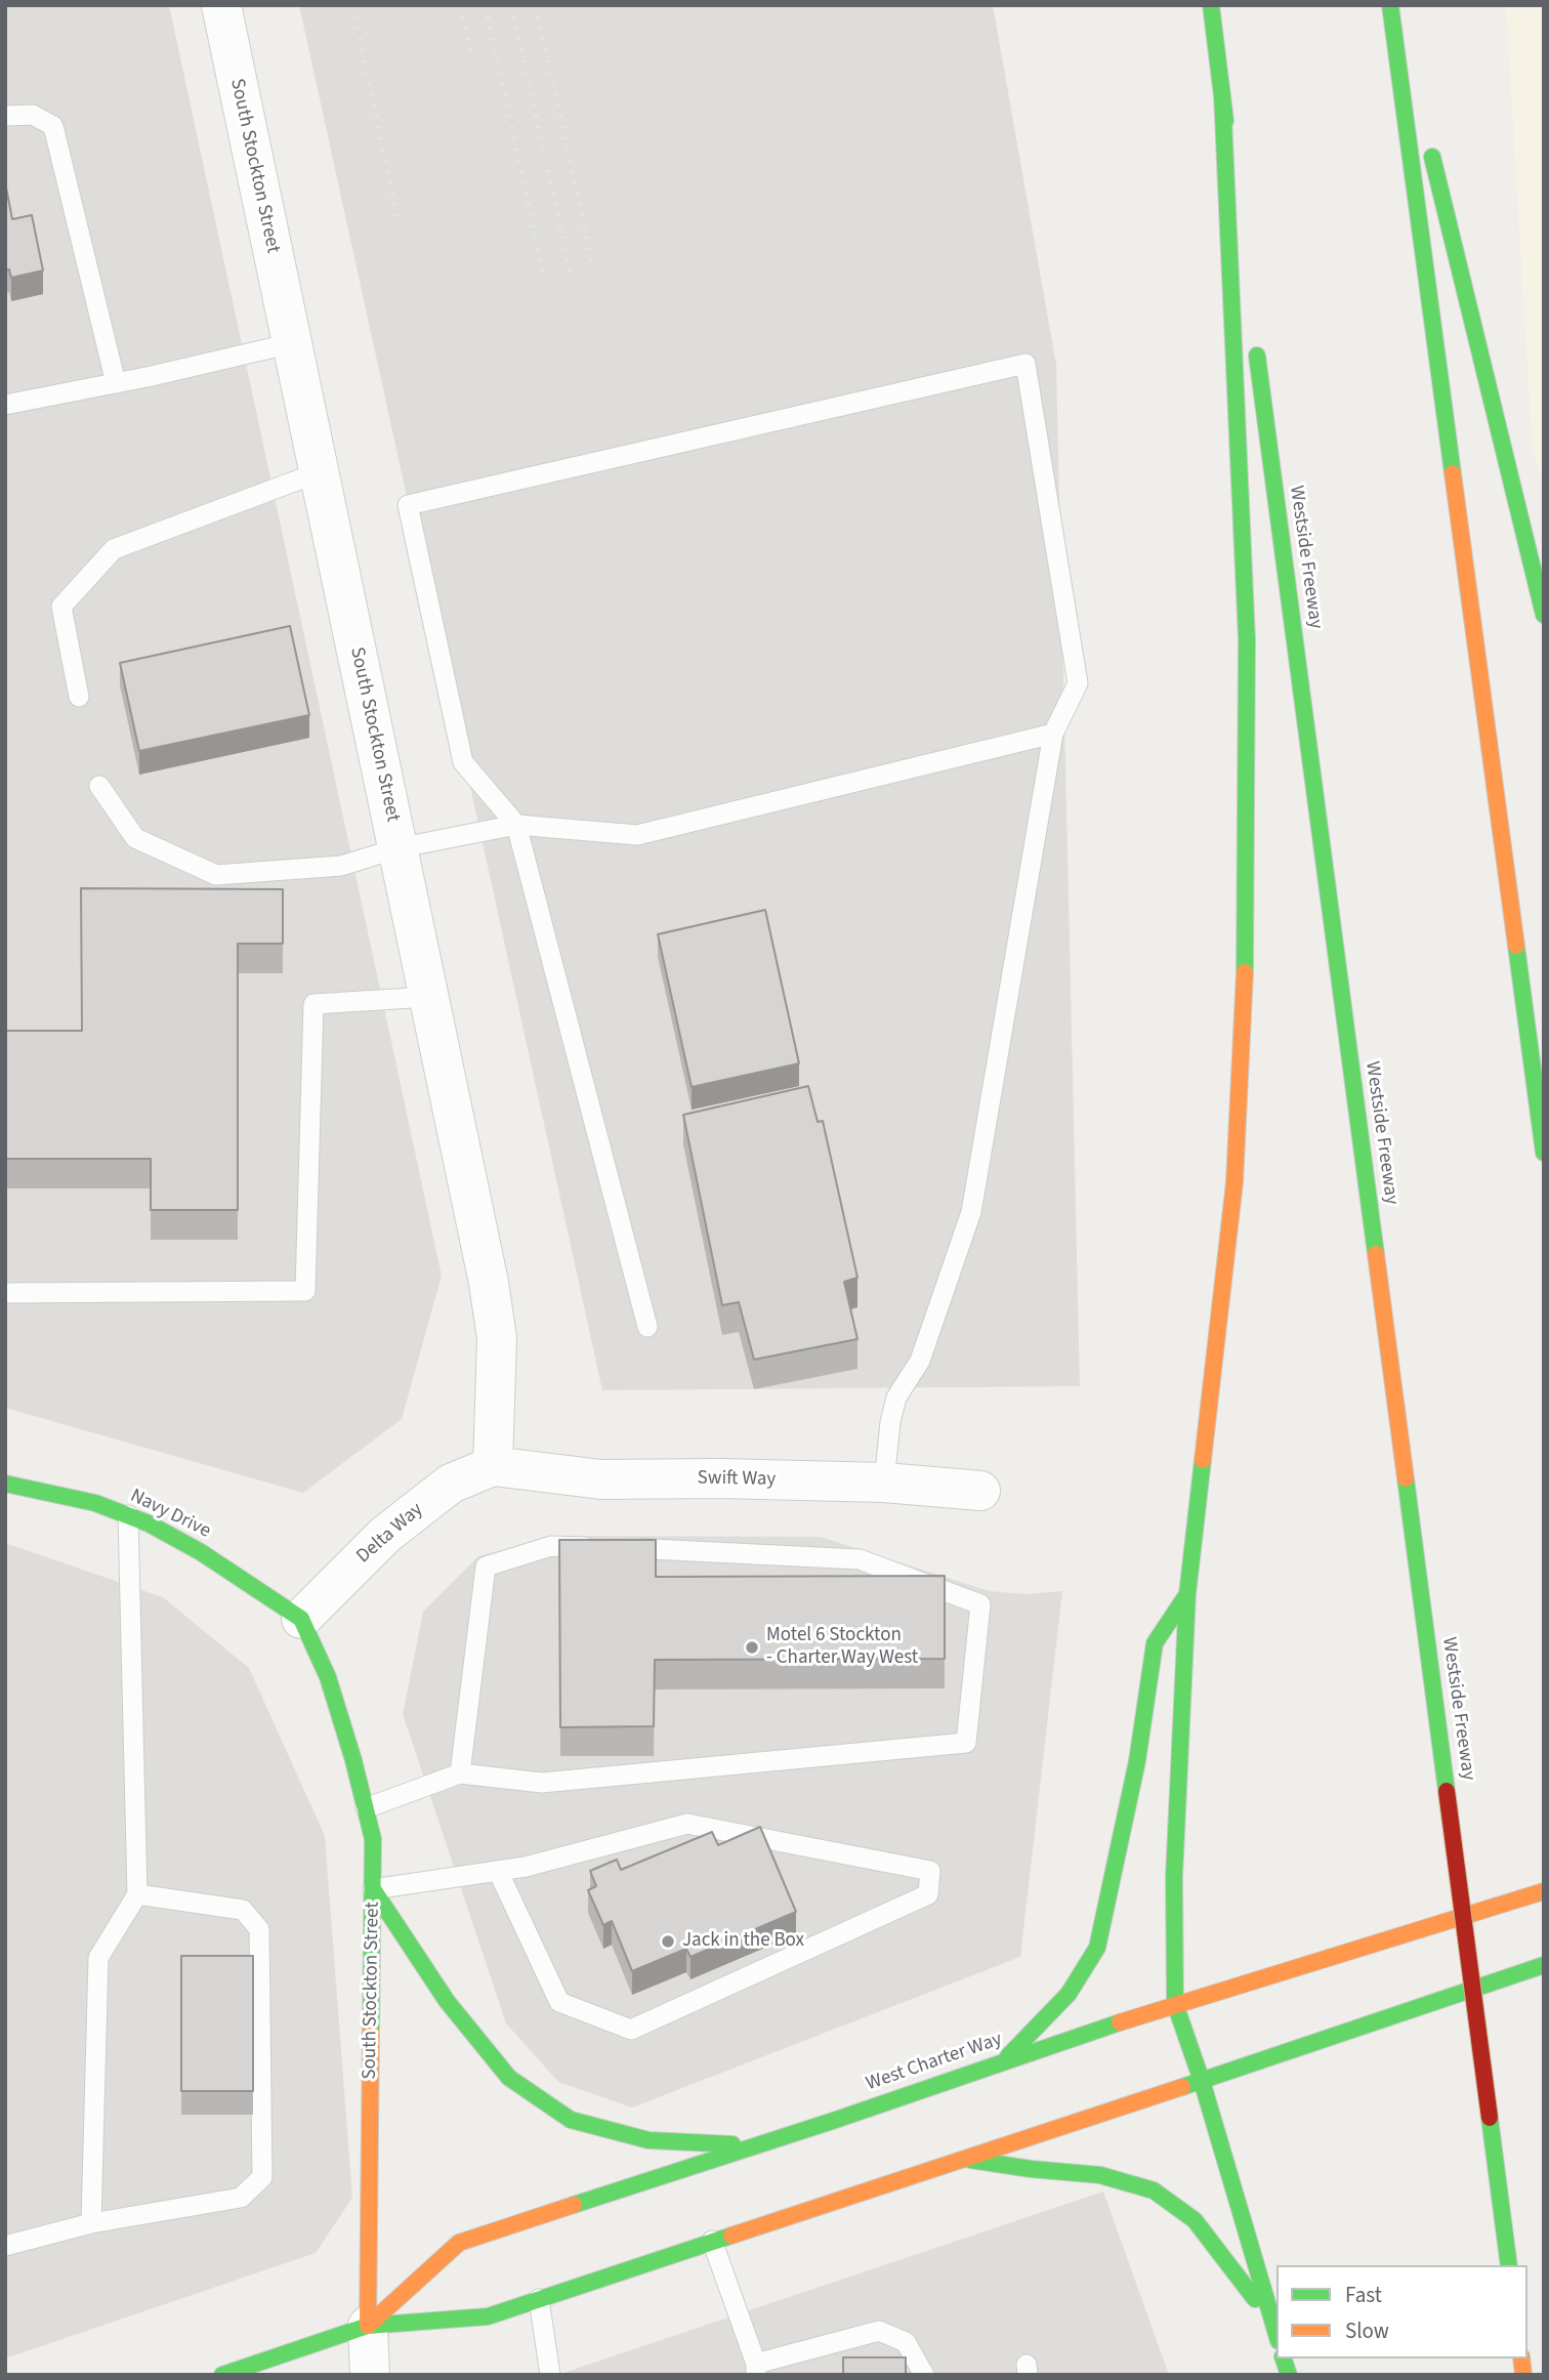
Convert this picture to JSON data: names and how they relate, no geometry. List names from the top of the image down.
{
  "streets": {
    "main road": [
      "South Stockton Street",
      "Westside Freeway",
      "Navy Drive",
      "West Charter Way"
    ],
    "street": ["Swift Way", "Delta Way"]
  },
  "crossings": [
    ["South Stockton Street", "Swift Way"],
    ["South Stockton Street", "Navy Drive"],
    ["South Stockton Street", "Delta Way"],
    ["South Stockton Street", "West Charter Way"],
    ["Swift Way", "Delta Way"],
    ["Navy Drive", "Delta Way"]
  ],
  "places": ["Motel 6 Stockton - Charter Way West", "Jack in the Box"],
  "legend": ["Fast", "Slow"]
}
